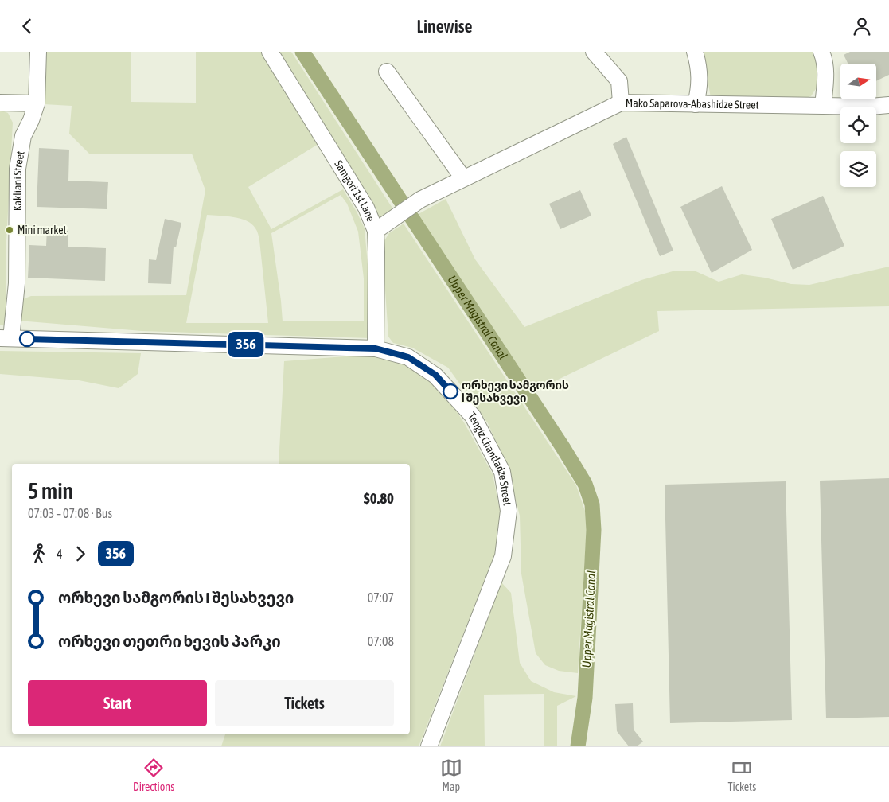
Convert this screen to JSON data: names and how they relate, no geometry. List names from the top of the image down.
{
  "streets": {
    "street": [
      "Mako Saparova-Abashidze Street",
      "Kakliani Street",
      "Samgori 1st Lane",
      "Tengiz Chantladze Street"
    ]
  },
  "crossings": [
    ["Mako Saparova-Abashidze Street", "Samgori 1st Lane"],
    ["Kakliani Street", "Tengiz Chantladze Street"],
    ["Samgori 1st Lane", "Tengiz Chantladze Street"]
  ],
  "water": ["Upper Magistral Canal"],
  "places": ["Mini market", "ორხევი სამგორის I შესახვევი"],
  "lines": ["bus line 356"],
  "north": "right",
  "page": {
    "header": "Linewise",
    "on_map": "356",
    "heading": ["5 min", "07:03 – 07:08 · Bus", "$0.80"],
    "legs": ["4", "356"],
    "list": [
      {
        "name": "ორხევი სამგორის I შესახვევი",
        "value": "07:07"
      },
      {
        "name": "ორხევი თეთრი ხევის პარკი",
        "value": "07:08"
      }
    ],
    "buttons": ["Start", "Tickets"],
    "tabs": ["Directions", "Map", "Tickets"]
  }
}
